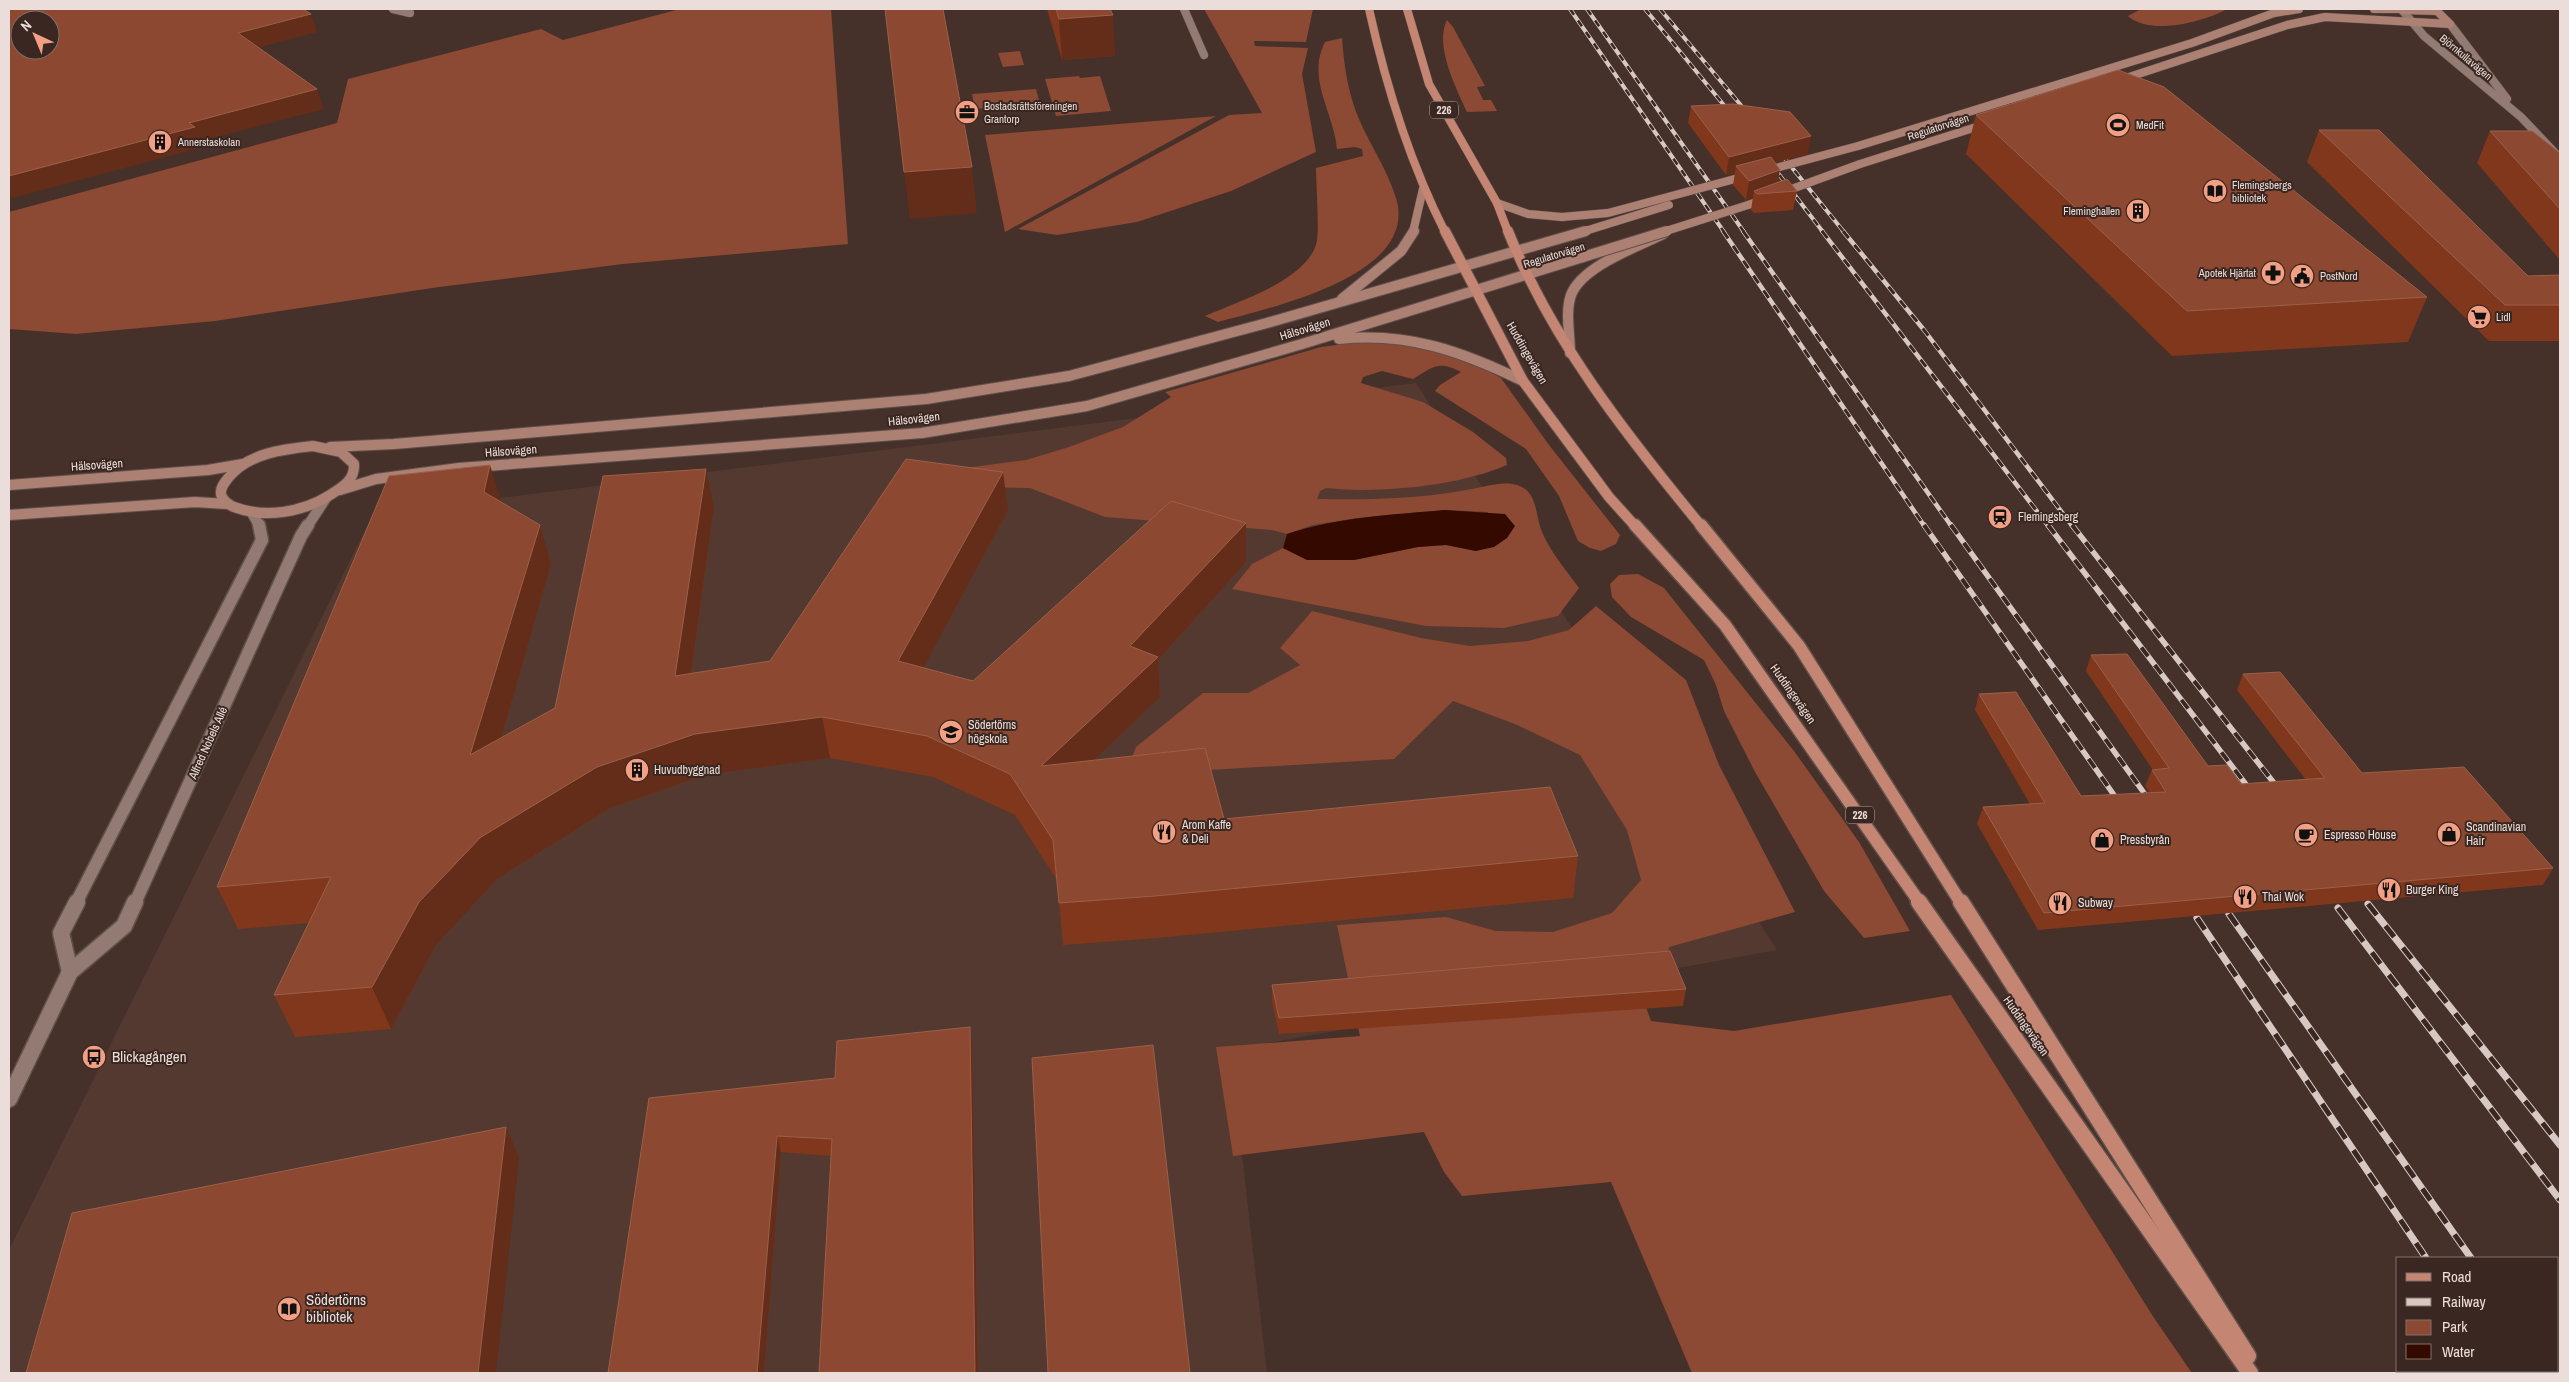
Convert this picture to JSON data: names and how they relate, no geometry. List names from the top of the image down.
{
  "streets": {
    "main road": ["226", "Huddingevägen"],
    "street": [
      "Björnkullavägen",
      "Regulatorvägen",
      "Hälsovägen",
      "Alfred Nobels Allé"
    ]
  },
  "crossings": [
    ["Regulatorvägen", "Hälsovägen"],
    ["Regulatorvägen", "Huddingevägen"],
    ["Hälsovägen", "Huddingevägen"]
  ],
  "places": {
    "office": ["Bostadsrättsföreningen Grantorp"],
    "sports": ["MedFit"],
    "building": ["Annerstaskolan", "Fleminghallen", "Huvudbyggnad"],
    "library": ["Flemingsbergs bibliotek", "Södertörns bibliotek"],
    "pharmacy": ["Apotek Hjärtat"],
    "public building": ["PostNord"],
    "supermarket": ["Lidl"],
    "station": ["Flemingsberg"],
    "school or university": ["Södertörns högskola"],
    "restaurant": [
      "Arom Kaffe & Deli",
      "Burger King",
      "Thai Wok",
      "Subway"
    ],
    "shop": ["Scandinavian Hair", "Pressbyrån"],
    "cafe": ["Espresso House"],
    "bus stop": ["Blickagången"]
  },
  "legend": [
    "Road",
    "Railway",
    "Park",
    "Water"
  ],
  "north": "top left"
}
